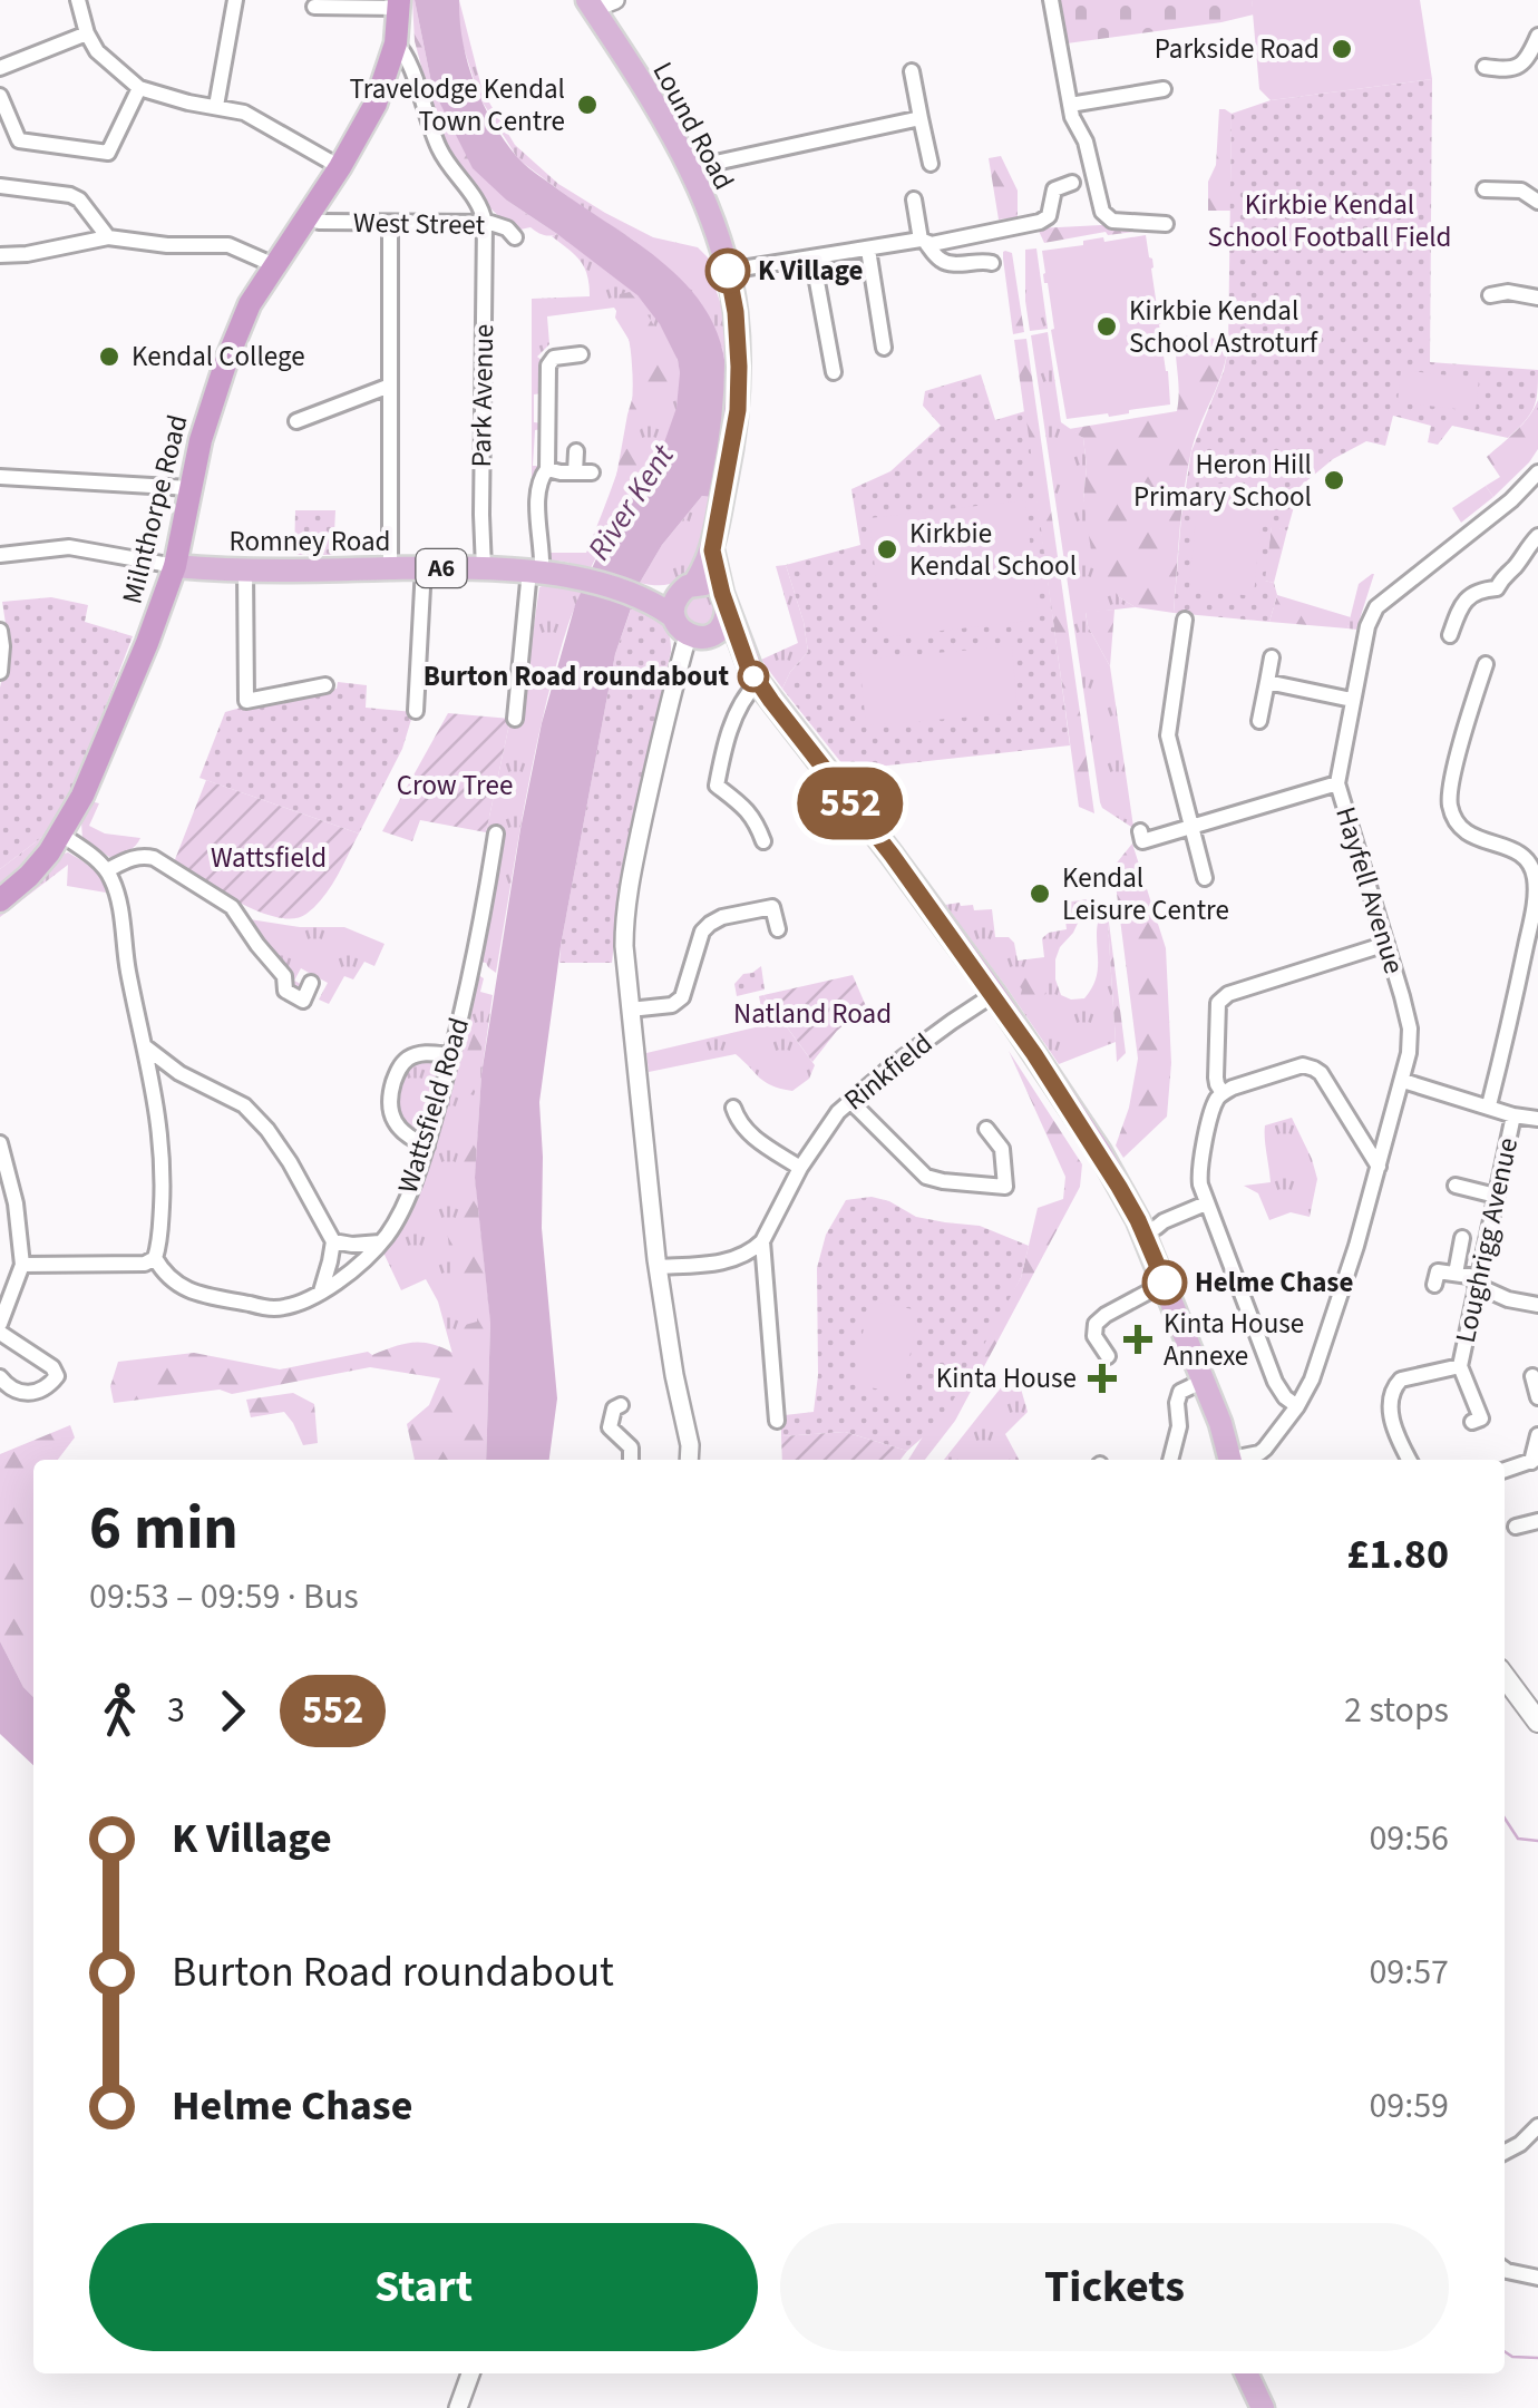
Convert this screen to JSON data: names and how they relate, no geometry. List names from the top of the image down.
{
  "streets": {
    "highway": ["Milnthorpe Road"],
    "main road": ["Lound Road", "Romney Road", "A6"],
    "street": [
      "West Street",
      "Park Avenue",
      "Hayfell Avenue",
      "Rinkfield",
      "Wattsfield Road",
      "Loughrigg Avenue"
    ]
  },
  "crossings": [
    ["Lound Road", "Romney Road"],
    ["West Street", "Park Avenue"],
    ["Park Avenue", "Romney Road"],
    ["Milnthorpe Road", "Romney Road"]
  ],
  "water": ["River Kent"],
  "parks": [
    "Kirkbie Kendal School Football Field",
    "Crow Tree",
    "Wattsfield",
    "Natland Road"
  ],
  "places": {
    "other": [
      "Parkside Road",
      "Travelodge Kendal Town Centre",
      "K Village",
      "Kirkbie Kendal School Astroturf",
      "Kendal College",
      "Heron Hill Primary School",
      "Kirkbie Kendal School",
      "Burton Road roundabout",
      "Kendal Leisure Centre",
      "Helme Chase"
    ],
    "health": ["Kinta House Annexe", "Kinta House"]
  },
  "lines": ["bus line 552"],
  "page": {
    "on_map": "552",
    "heading": ["6 min", "09:53 – 09:59 · Bus", "£1.80"],
    "legs": ["3", "552", "2 stops"],
    "list": [
      {
        "name": "K Village",
        "value": "09:56"
      },
      {
        "name": "Burton Road roundabout",
        "value": "09:57"
      },
      {
        "name": "Helme Chase",
        "value": "09:59"
      }
    ],
    "buttons": ["Start", "Tickets"]
  }
}
